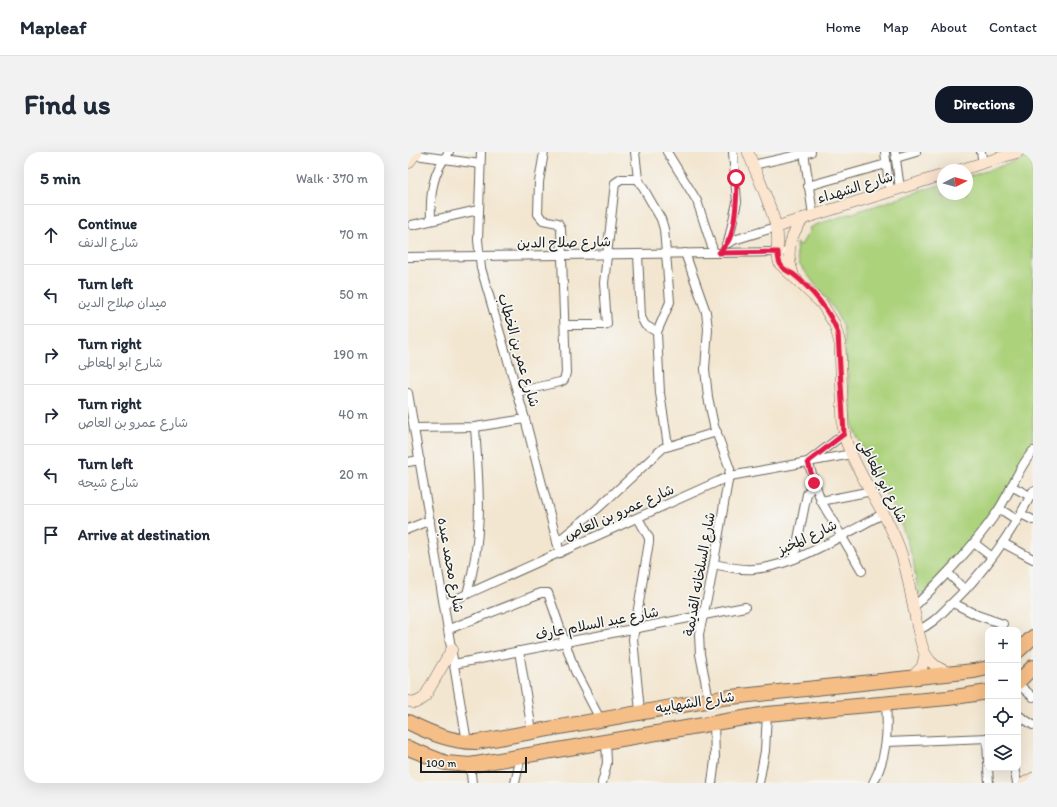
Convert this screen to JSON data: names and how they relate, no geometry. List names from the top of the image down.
{
  "streets": {
    "highway": ["شارع الشهابيه"],
    "street": [
      "شارع الشهداء",
      "شارع صلاح الدين",
      "شارع عمر بن الخطاب",
      "شارع ابو المعاطى",
      "شارع عمرو بن العاص",
      "شارع المخبز",
      "شارع محمد عبده",
      "شارع السلخانه القديمة",
      "شارع عبد السلام عارف"
    ]
  },
  "crossings": [
    ["شارع الشهداء", "شارع ابو المعاطى"],
    ["شارع صلاح الدين", "شارع عمر بن الخطاب"],
    ["شارع صلاح الدين", "شارع ابو المعاطى"],
    ["شارع عمر بن الخطاب", "شارع عمرو بن العاص"],
    ["شارع ابو المعاطى", "شارع عمرو بن العاص"],
    ["شارع ابو المعاطى", "شارع المخبز"],
    ["شارع عمرو بن العاص", "شارع محمد عبده"],
    ["شارع عمرو بن العاص", "شارع السلخانه القديمة"],
    ["شارع المخبز", "شارع السلخانه القديمة"],
    ["شارع محمد عبده", "شارع عبد السلام عارف"],
    ["شارع محمد عبده", "شارع الشهابيه"],
    ["شارع السلخانه القديمة", "شارع عبد السلام عارف"],
    ["شارع السلخانه القديمة", "شارع الشهابيه"]
  ],
  "scale_bar": "100 m",
  "north": "right",
  "page": {
    "header": "Mapleaf",
    "nav": [
      "Home",
      "Map",
      "About",
      "Contact"
    ],
    "buttons": "Directions",
    "title": "Find us",
    "heading": ["5 min", "Walk · 370 m"],
    "list": [
      ["Continue", "شارع الدنف", "70 m"],
      ["Turn left", "ميدان صلاح الدين", "50 m"],
      ["Turn right", "شارع ابو المعاطى", "190 m"],
      ["Turn right", "شارع عمرو بن العاص", "40 m"],
      ["Turn left", "شارع شيحه", "20 m"],
      "Arrive at destination"
    ],
    "map_buttons": ["+", "−"],
    "scale": "100 m"
  }
}
